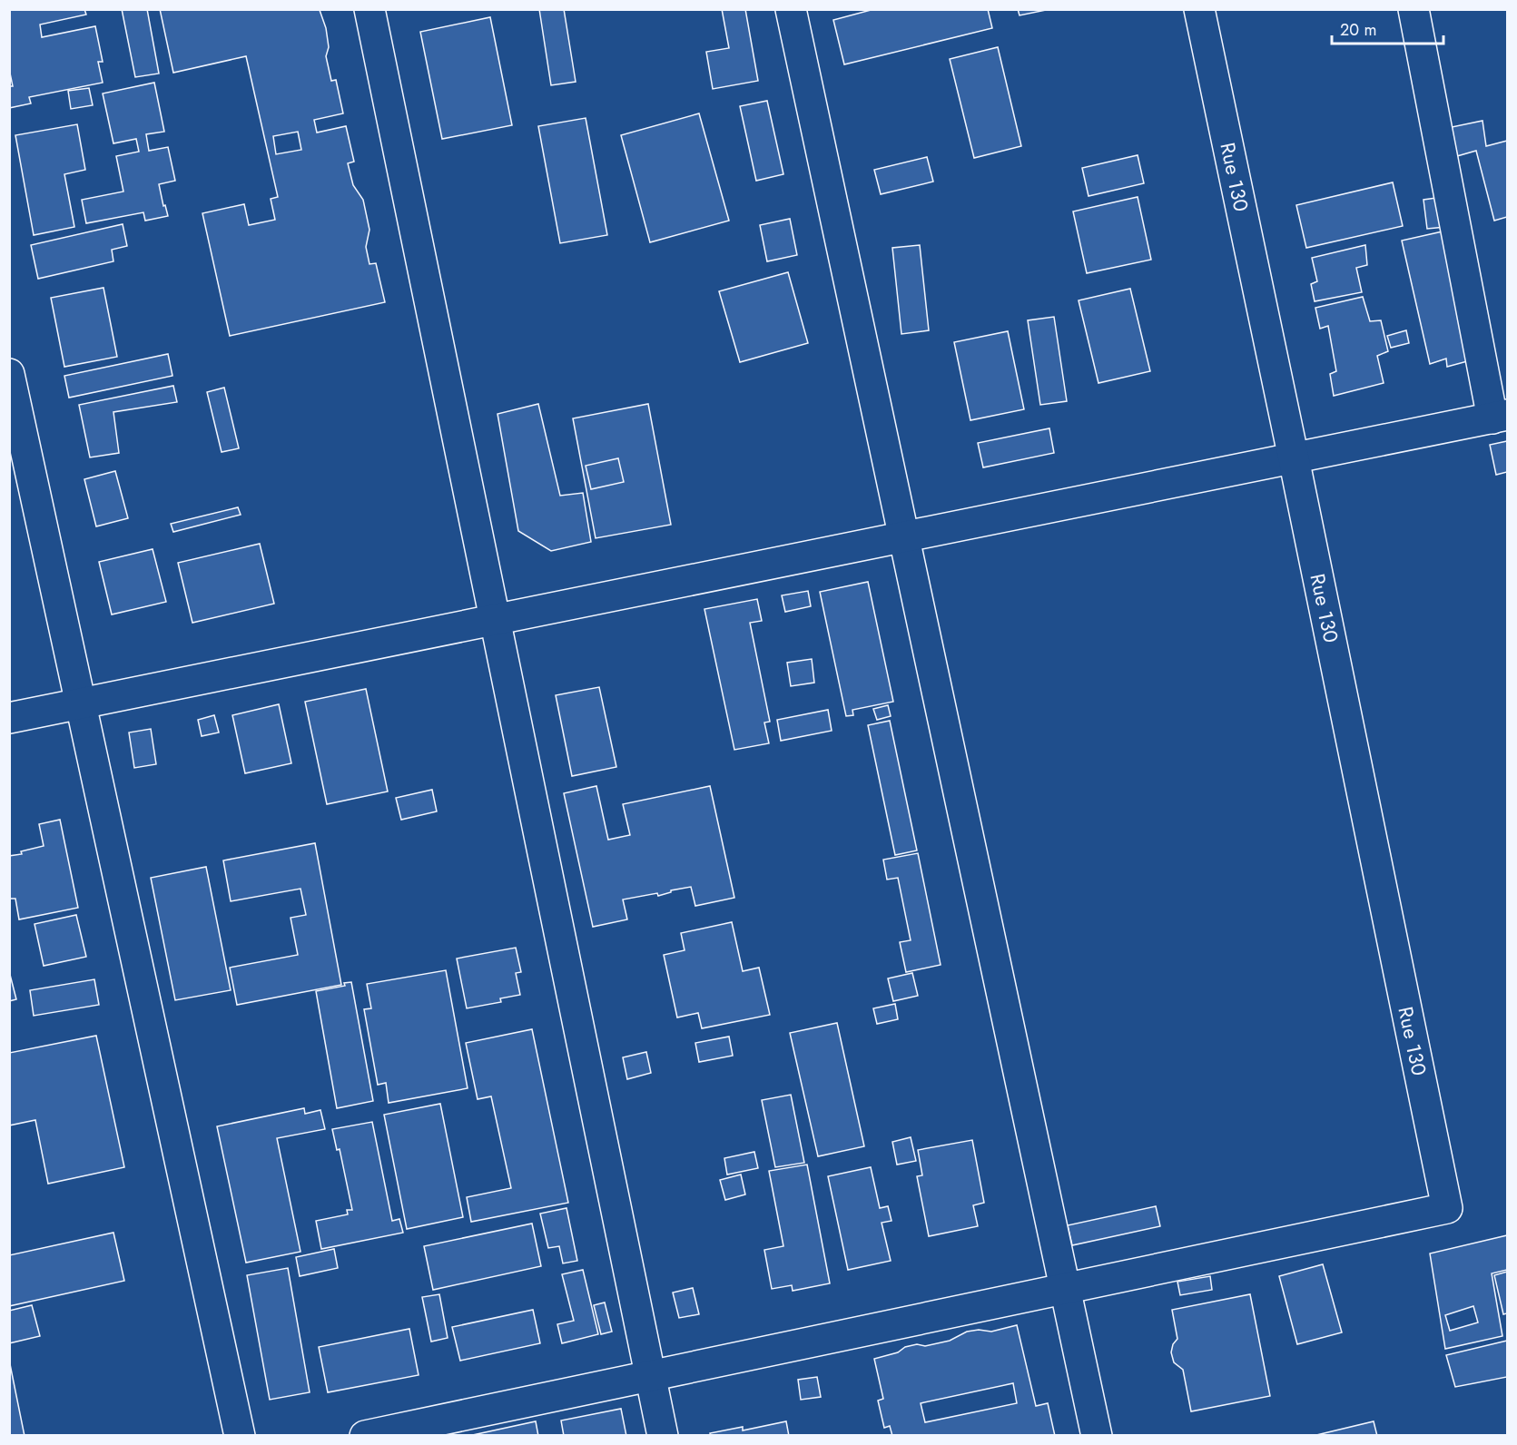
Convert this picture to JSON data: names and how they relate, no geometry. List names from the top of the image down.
{
  "streets": {
    "street": ["Rue 130"]
  },
  "scale_bar": "20 m"
}
